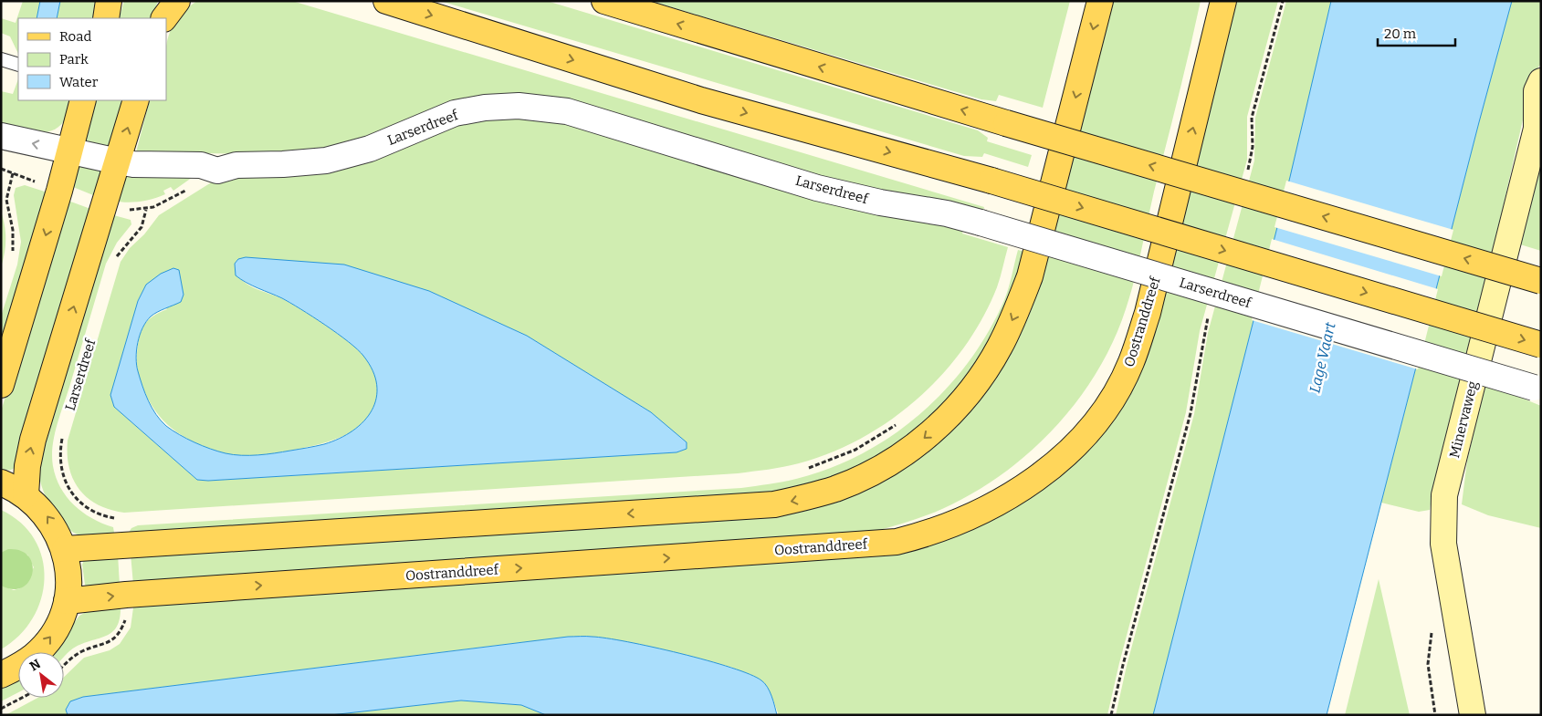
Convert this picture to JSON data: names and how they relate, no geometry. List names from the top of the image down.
{
  "streets": {
    "main road": ["Larserdreef", "Oostranddreef"],
    "street": ["Minervaweg"]
  },
  "one_way": ["Oostranddreef"],
  "water": ["Lage Vaart"],
  "legend": ["Road", "Park", "Water"],
  "scale_bar": "20 m",
  "north": "top left"
}
